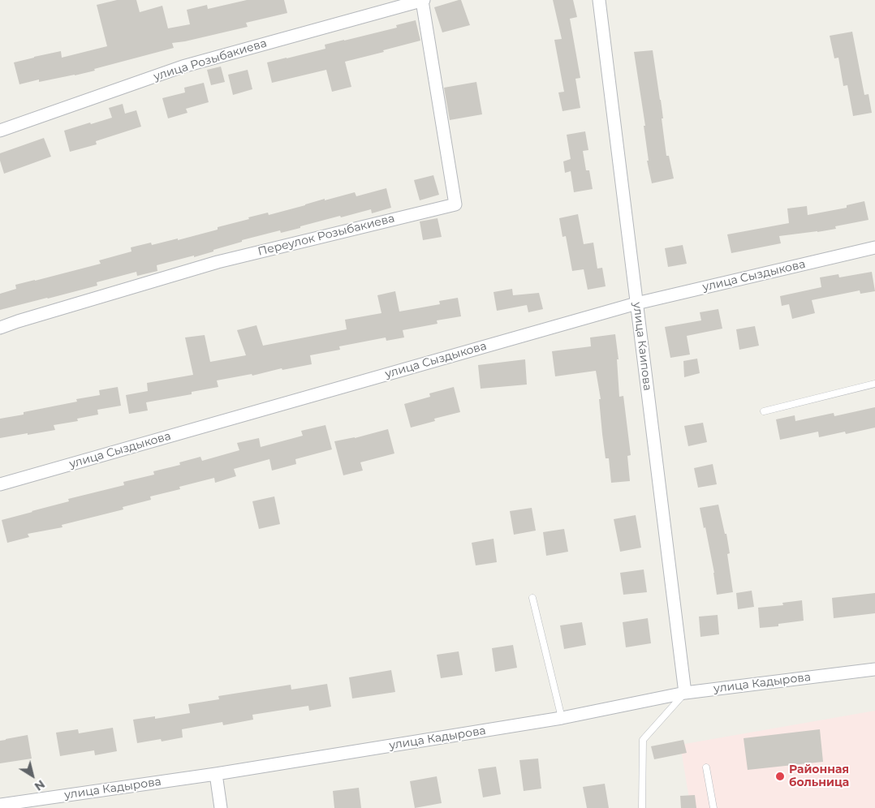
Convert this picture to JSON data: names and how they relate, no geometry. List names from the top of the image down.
{
  "streets": {
    "street": [
      "улица Розыбакиева",
      "Переулок Розыбакиева",
      "улица Сыздыкова",
      "улица Каипова",
      "улица Кадырова"
    ]
  },
  "crossings": [
    ["улица Розыбакиева", "Переулок Розыбакиева"],
    ["улица Сыздыкова", "улица Каипова"],
    ["улица Каипова", "улица Кадырова"]
  ],
  "places": ["Районная больница"],
  "north": "bottom right"
}
